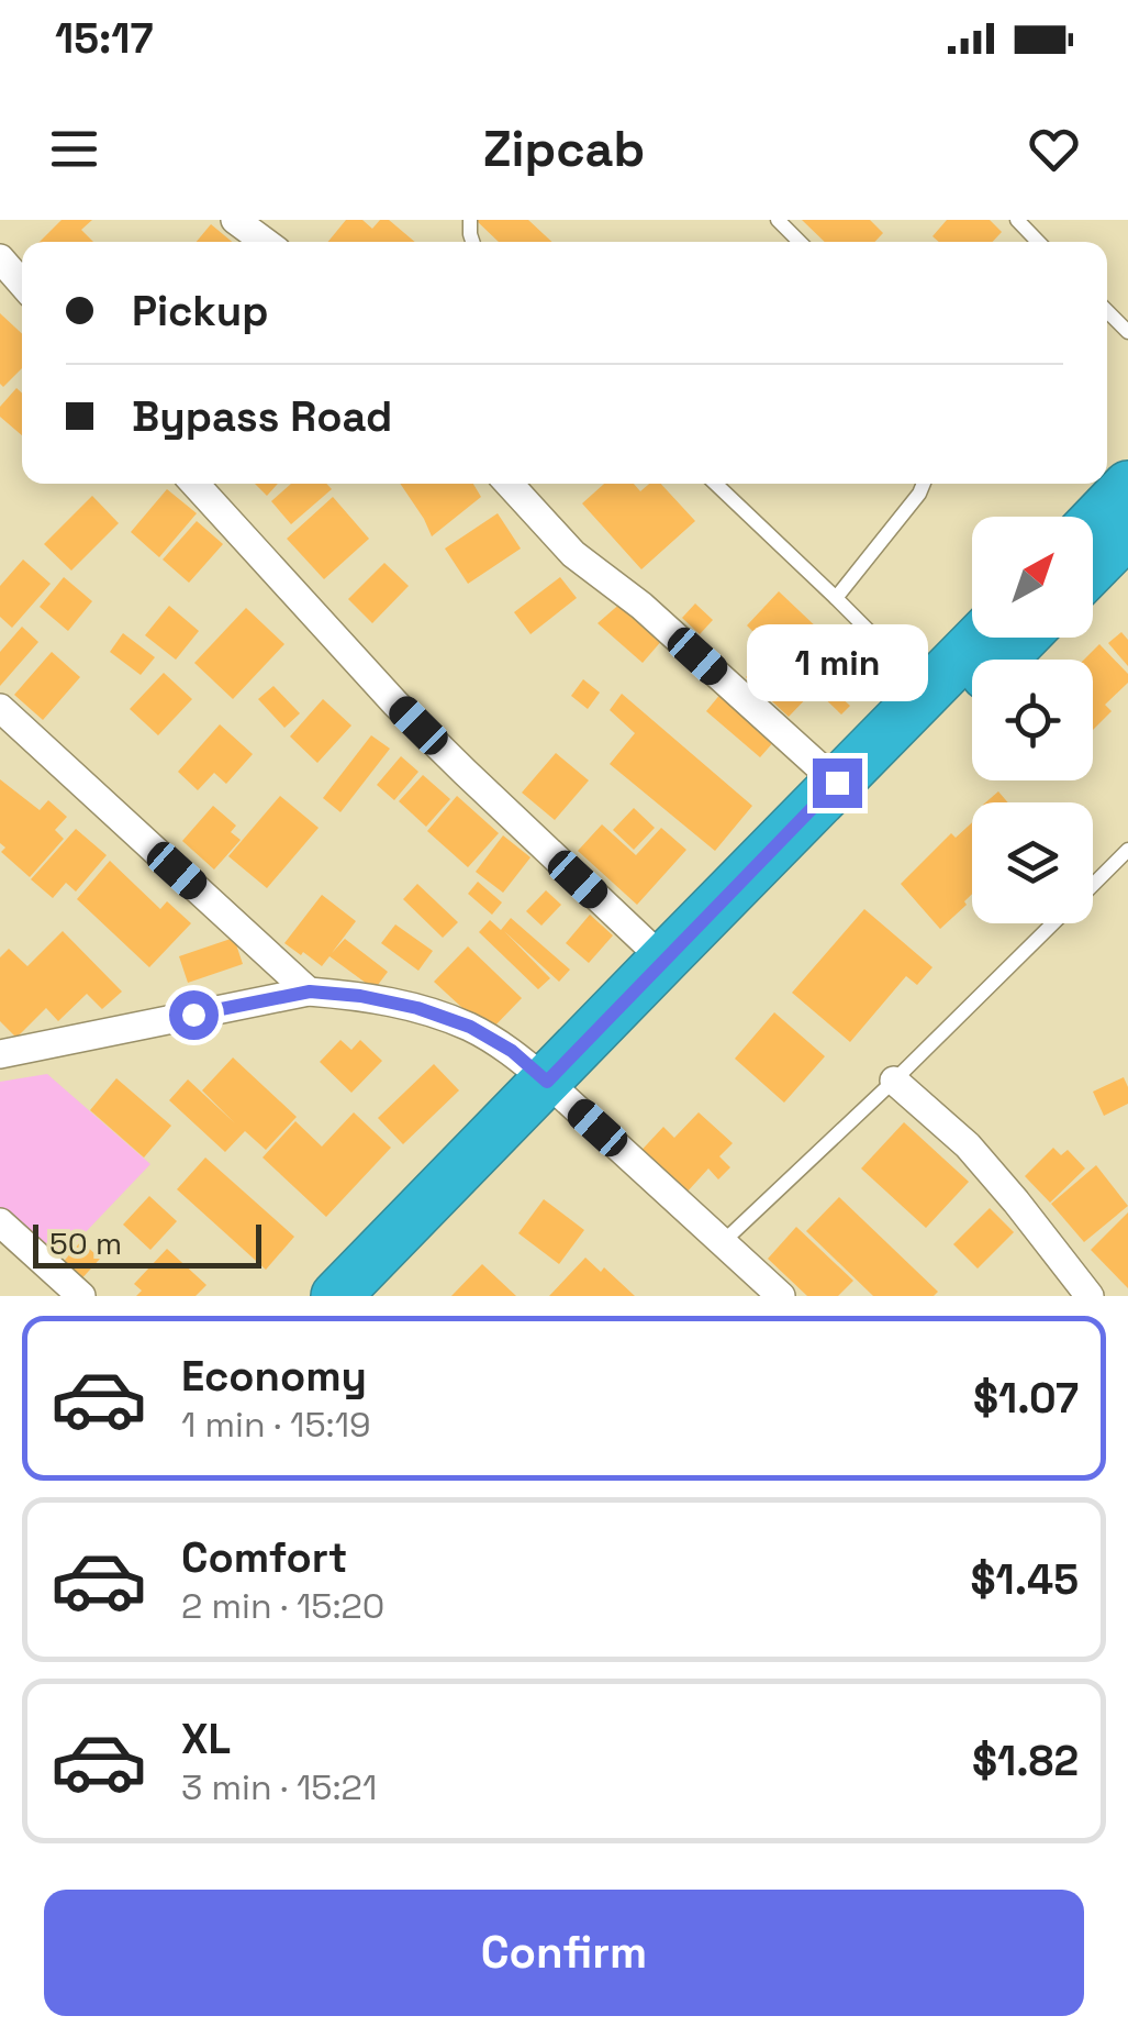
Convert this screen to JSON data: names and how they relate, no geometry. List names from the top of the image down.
{
  "scale_bar": "50 m",
  "north": "top right",
  "page": {
    "status": "15:17",
    "header": "Zipcab",
    "banner": ["Pickup", "Bypass Road"],
    "bubble": "1 min",
    "scale": "50 m",
    "list": [
      {
        "name": "Economy",
        "note": "1 min · 15:19",
        "value": "$1.07"
      },
      {
        "name": "Comfort",
        "note": "2 min · 15:20",
        "value": "$1.45"
      },
      {
        "name": "XL",
        "note": "3 min · 15:21",
        "value": "$1.82"
      }
    ],
    "buttons": "Confirm"
  }
}
